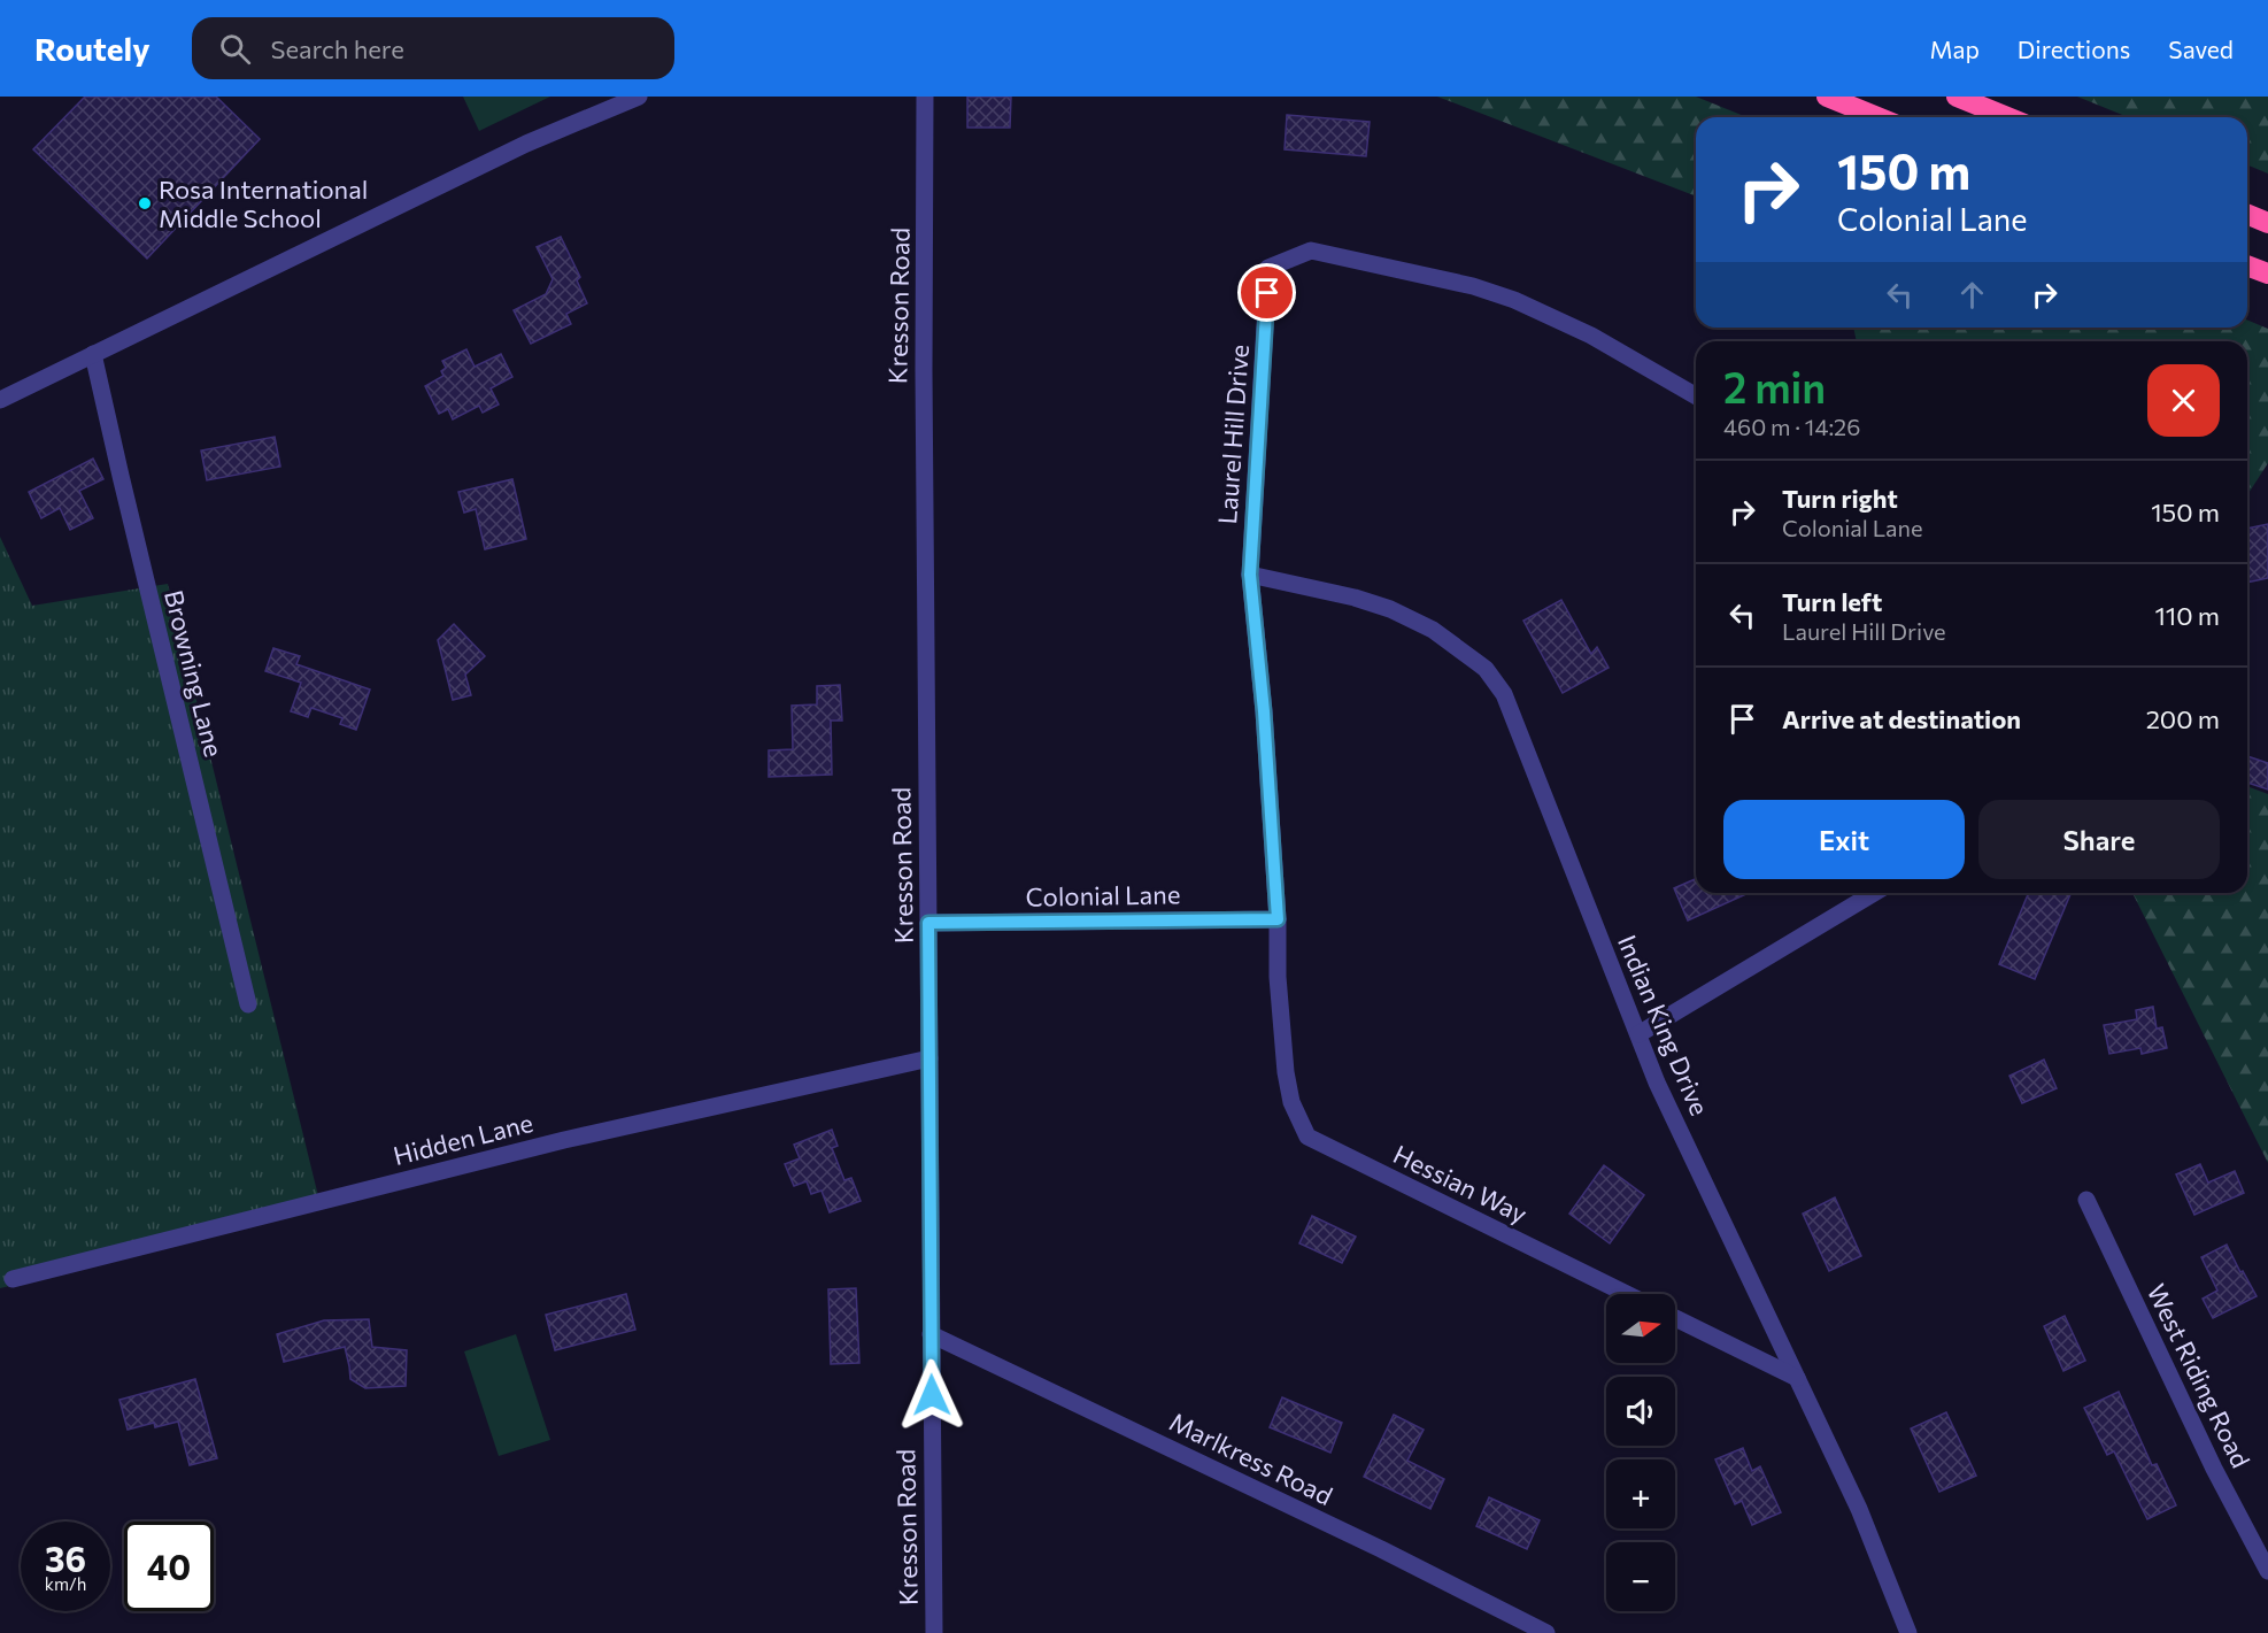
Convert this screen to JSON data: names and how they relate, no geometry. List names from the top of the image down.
{
  "streets": {
    "street": [
      "Kresson Road",
      "Laurel Hill Drive",
      "Browning Lane",
      "Colonial Lane",
      "Indian King Drive",
      "Hidden Lane",
      "Hessian Way",
      "West Riding Road",
      "Marlkress Road"
    ]
  },
  "crossings": [
    ["Kresson Road", "Colonial Lane"],
    ["Kresson Road", "Hidden Lane"],
    ["Kresson Road", "Marlkress Road"],
    ["Laurel Hill Drive", "Colonial Lane"],
    ["Laurel Hill Drive", "Indian King Drive"],
    ["Laurel Hill Drive", "Hessian Way"]
  ],
  "places": ["Rosa International Middle School"],
  "north": "right",
  "page": {
    "header": "Routely",
    "search": "Search here",
    "nav": ["Map", "Directions", "Saved"],
    "turn": ["150 m", "Colonial Lane"],
    "heading": ["2 min", "460 m · 14:26"],
    "list": [
      {
        "name": "Turn right",
        "note": "Colonial Lane",
        "value": "150 m"
      },
      {
        "name": "Turn left",
        "note": "Laurel Hill Drive",
        "value": "110 m"
      },
      {
        "name": "Arrive at destination",
        "value": "200 m"
      }
    ],
    "buttons": ["Exit", "Share"],
    "map_buttons": ["+", "−"],
    "speed": "36 km/h",
    "limit": "40"
  }
}
